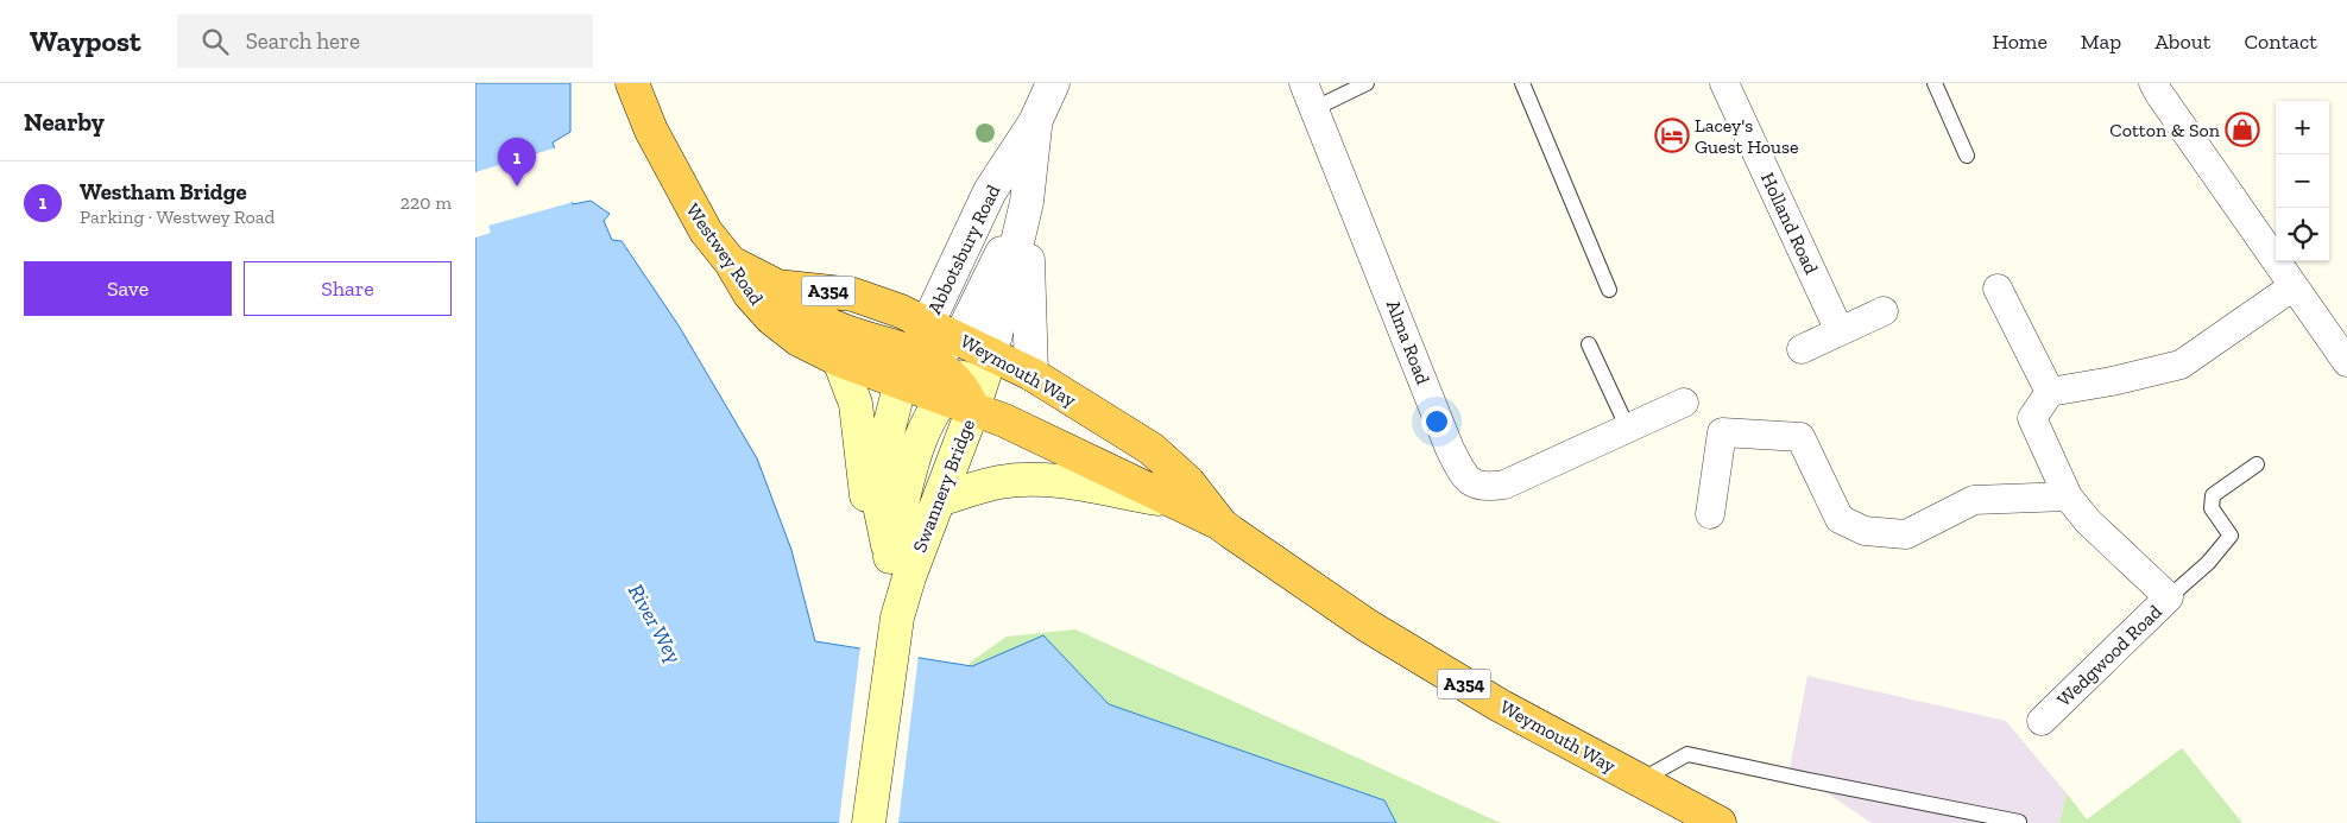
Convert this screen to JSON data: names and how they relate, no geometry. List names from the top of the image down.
{
  "streets": {
    "highway": ["Westwey Road", "A354", "Weymouth Way"],
    "main road": ["Swannery Bridge"],
    "street": [
      "Holland Road",
      "Abbotsbury Road",
      "Alma Road",
      "Wedgwood Road"
    ]
  },
  "crossings": [
    ["Abbotsbury Road", "Westwey Road"],
    ["Abbotsbury Road", "Weymouth Way"],
    ["Abbotsbury Road", "Swannery Bridge"],
    ["Westwey Road", "Weymouth Way"],
    ["Westwey Road", "Swannery Bridge"],
    ["Weymouth Way", "Swannery Bridge"]
  ],
  "water": ["River Wey"],
  "places": {
    "shop": ["Cotton & Son"],
    "hotel": ["Lacey's Guest House"]
  },
  "page": {
    "header": "Waypost",
    "search": "Search here",
    "nav": [
      "Home",
      "Map",
      "About",
      "Contact"
    ],
    "heading": "Nearby",
    "map_buttons": ["+", "−"],
    "pins": "1",
    "list": [
      {
        "mark": "1",
        "name": "Westham Bridge",
        "note": "Parking · Westwey Road",
        "value": "220 m"
      }
    ],
    "buttons": ["Save", "Share"]
  }
}
